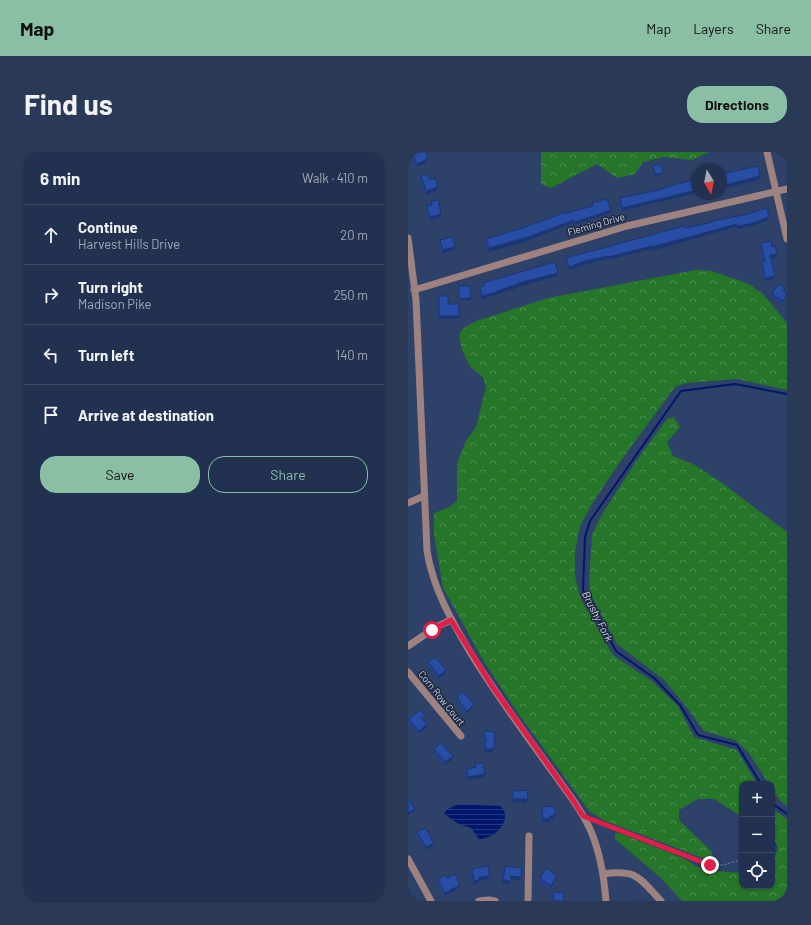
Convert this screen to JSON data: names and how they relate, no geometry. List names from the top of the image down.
{
  "streets": {
    "street": ["Fleming Drive", "Corn Row Court"]
  },
  "water": ["Brushy Fork"],
  "north": "bottom",
  "page": {
    "header": "Map",
    "nav": ["Map", "Layers", "Share"],
    "buttons": [
      "Directions",
      ["Save", "Share"]
    ],
    "title": "Find us",
    "heading": ["6 min", "Walk · 410 m"],
    "list": [
      ["Continue", "Harvest Hills Drive", "20 m"],
      ["Turn right", "Madison Pike", "250 m"],
      ["Turn left", "140 m"],
      "Arrive at destination"
    ],
    "map_buttons": ["+", "−"]
  }
}
